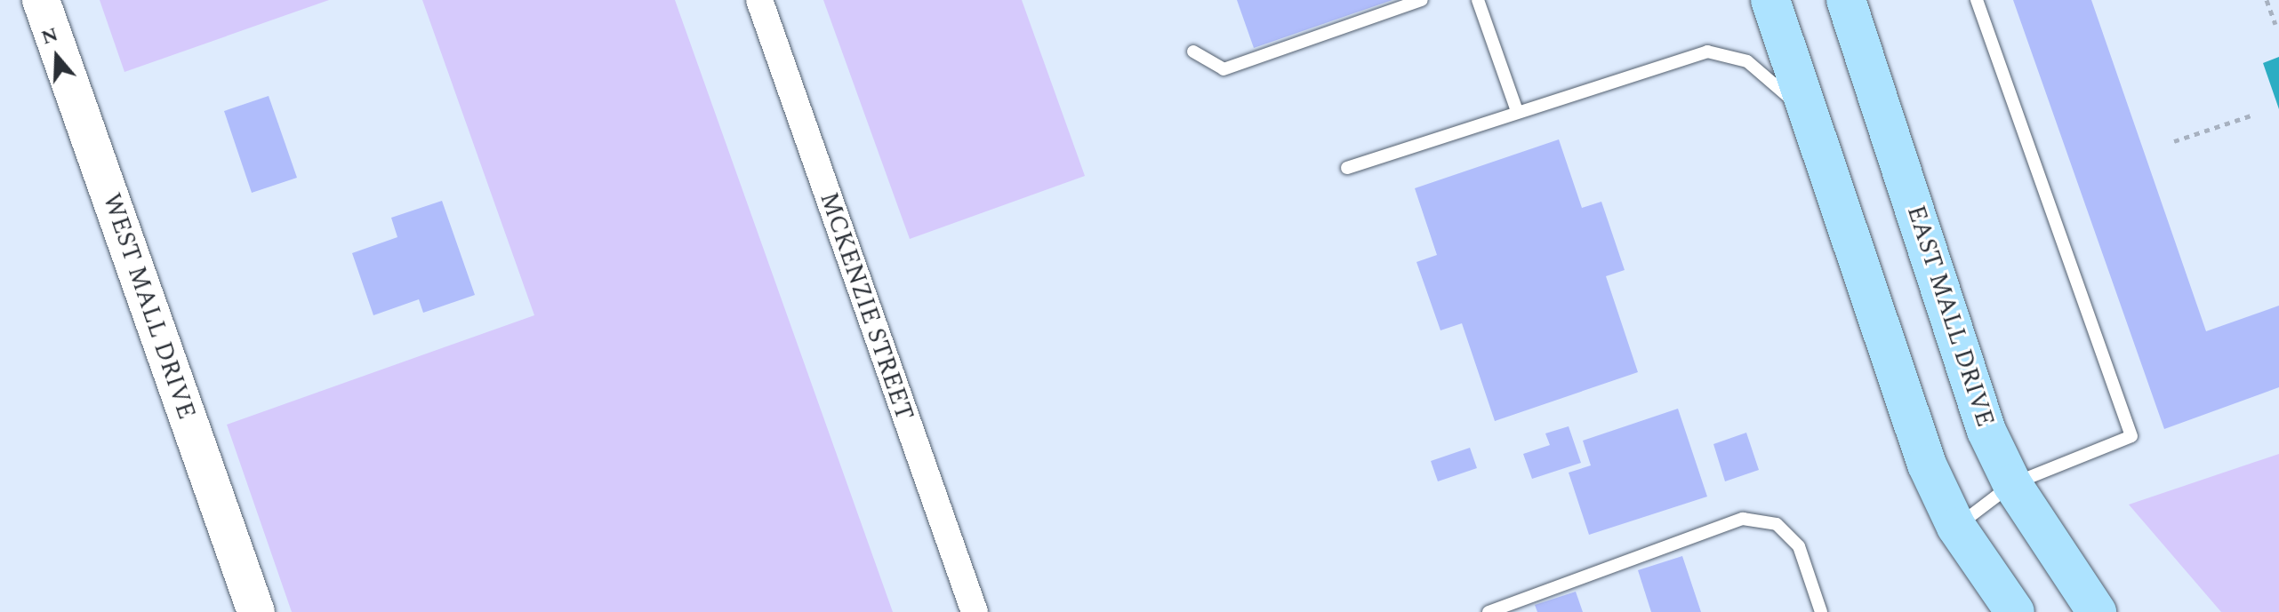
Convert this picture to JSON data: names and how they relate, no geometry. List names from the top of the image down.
{
  "streets": {
    "main road": ["EAST MALL DRIVE"],
    "street": ["WEST MALL DRIVE", "MCKENZIE STREET"]
  },
  "north": "top"
}
